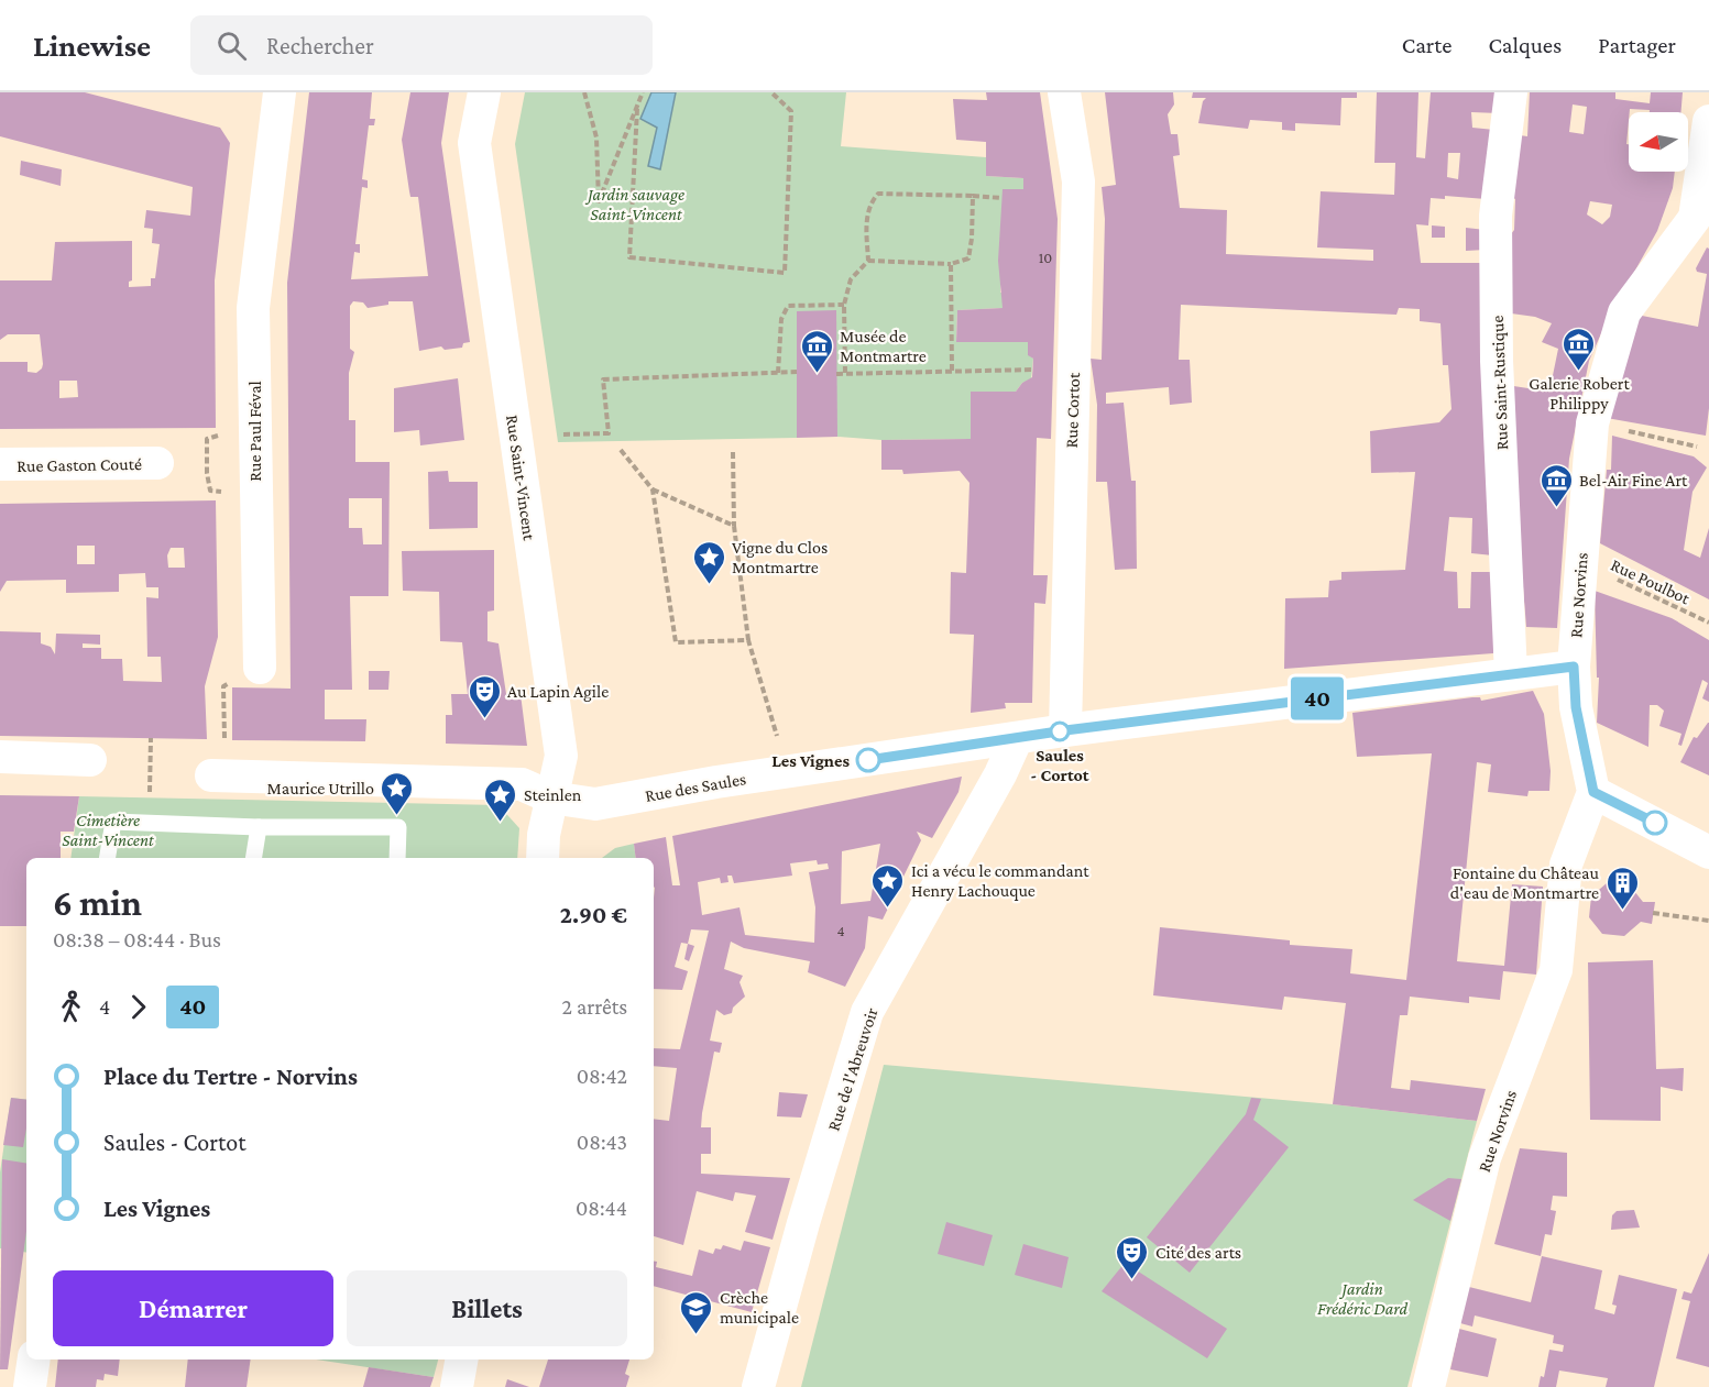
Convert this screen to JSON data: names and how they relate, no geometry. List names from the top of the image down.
{
  "streets": {
    "street": [
      "Rue Saint-Rustique",
      "Rue Cortot",
      "Rue Paul Féval",
      "Rue Gaston Couté",
      "Rue Saint-Vincent",
      "Rue Norvins",
      "Rue des Saules",
      "Rue de l'Abreuvoir"
    ],
    "path": ["Rue Poulbot"]
  },
  "crossings": [
    ["Rue Saint-Rustique", "Rue des Saules"],
    ["Rue Cortot", "Rue des Saules"],
    ["Rue Saint-Vincent", "Rue des Saules"],
    ["Rue Poulbot", "Rue Norvins"],
    ["Rue Norvins", "Rue des Saules"],
    ["Rue des Saules", "Rue de l'Abreuvoir"]
  ],
  "parks": ["Jardin sauvage Saint-Vincent", "Cimetière Saint-Vincent", "Jardin Frédéric Dard"],
  "places": {
    "museum": ["Galerie Robert Philippy", "Musée de Montmartre", "Bel-Air Fine Art"],
    "place": [
      "Vigne du Clos Montmartre",
      "Maurice Utrillo",
      "Steinlen",
      "Ici a vécu le commandant Henry Lachouque"
    ],
    "theatre": ["Au Lapin Agile", "Cité des arts"],
    "other": ["Saules - Cortot", "Les Vignes"],
    "building": ["Fontaine du Château d'eau de Montmartre"],
    "school or university": ["Crèche municipale"]
  },
  "lines": ["bus line 40"],
  "house_numbers": ["10", "4"],
  "north": "left",
  "page": {
    "header": "Linewise",
    "search": "Rechercher",
    "nav": ["Carte", "Calques", "Partager"],
    "on_map": "40",
    "heading": ["6 min", "08:38 – 08:44 · Bus", "2.90 €"],
    "legs": ["4", "40", "2 arrêts"],
    "list": [
      {
        "name": "Place du Tertre - Norvins",
        "value": "08:42"
      },
      {
        "name": "Saules - Cortot",
        "value": "08:43"
      },
      {
        "name": "Les Vignes",
        "value": "08:44"
      }
    ],
    "buttons": ["Démarrer", "Billets"]
  }
}
